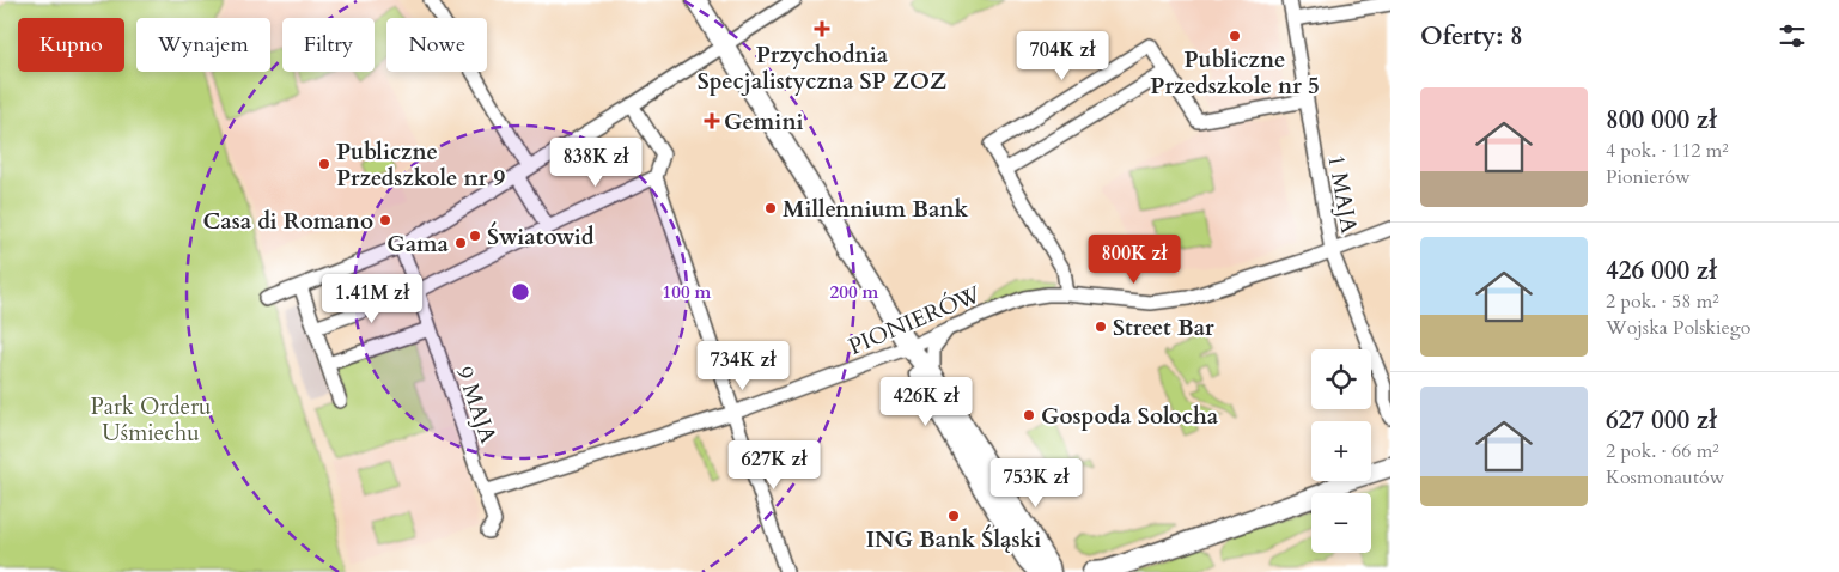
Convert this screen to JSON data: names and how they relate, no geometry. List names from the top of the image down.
{
  "streets": {
    "street": ["1 MAJA", "PIONIERÓW", "9 MAJA"]
  },
  "crossings": [
    ["1 MAJA", "PIONIERÓW"],
    ["PIONIERÓW", "9 MAJA"]
  ],
  "parks": ["Park Orderu Uśmiechu"],
  "places": {
    "health": ["Przychodnia Specjalistyczna SP ZOZ", "Gemini"],
    "other": [
      "Publiczne Przedszkole nr 5",
      "Publiczne Przedszkole nr 9",
      "Millennium Bank",
      "Casa di Romano",
      "Światowid",
      "Gama",
      "Street Bar",
      "Gospoda Solocha",
      "ING Bank Śląski"
    ]
  },
  "page": {
    "heading": "Oferty: 8",
    "chip": [
      "Kupno",
      "Wynajem",
      "Filtry",
      "Nowe"
    ],
    "price": [
      "704K zł",
      "838K zł",
      "800K zł",
      "1.41M zł",
      "734K zł",
      "426K zł",
      "627K zł",
      "753K zł"
    ],
    "list": [
      {
        "name": "800 000 zł",
        "note": "4 pok. · 112 m² · Pionierów"
      },
      {
        "name": "426 000 zł",
        "note": "2 pok. · 58 m² · Wojska Polskiego"
      },
      {
        "name": "627 000 zł",
        "note": "2 pok. · 66 m² · Kosmonautów"
      }
    ],
    "map_buttons": ["+", "−"]
  },
  "rings": ["100 m", "200 m"]
}
